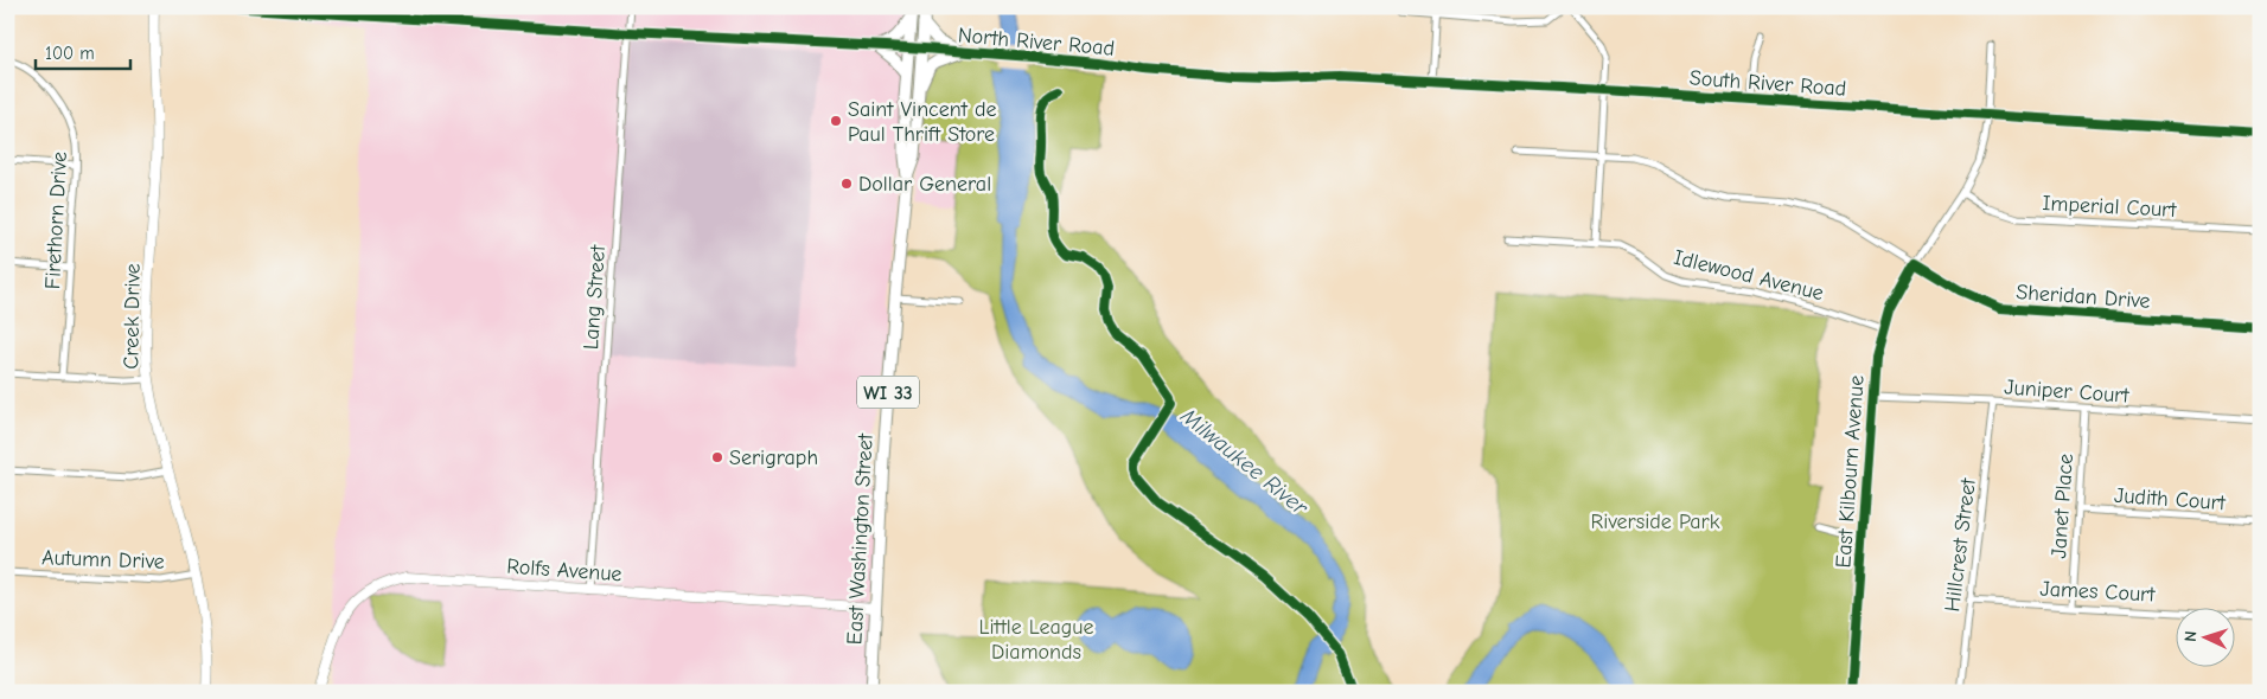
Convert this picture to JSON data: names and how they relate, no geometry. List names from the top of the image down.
{
  "streets": {
    "main road": ["WI 33", "East Washington Street"],
    "street": [
      "North River Road",
      "South River Road",
      "Imperial Court",
      "Firethorn Drive",
      "Idlewood Avenue",
      "Sheridan Drive",
      "Lang Street",
      "Creek Drive",
      "Juniper Court",
      "East Kilbourn Avenue",
      "Judith Court",
      "Janet Place",
      "Hillcrest Street",
      "Autumn Drive",
      "Rolfs Avenue",
      "James Court"
    ]
  },
  "crossings": [
    ["North River Road", "South River Road"],
    ["North River Road", "Lang Street"],
    ["North River Road", "East Washington Street"],
    ["South River Road", "East Kilbourn Avenue"],
    ["Imperial Court", "East Kilbourn Avenue"],
    ["Idlewood Avenue", "East Kilbourn Avenue"],
    ["Sheridan Drive", "East Kilbourn Avenue"],
    ["Lang Street", "Rolfs Avenue"],
    ["Creek Drive", "Autumn Drive"],
    ["Juniper Court", "East Kilbourn Avenue"],
    ["Juniper Court", "Janet Place"],
    ["Juniper Court", "Hillcrest Street"],
    ["Judith Court", "Janet Place"],
    ["Janet Place", "James Court"],
    ["East Washington Street", "Rolfs Avenue"],
    ["Hillcrest Street", "James Court"]
  ],
  "water": ["Milwaukee River"],
  "parks": ["Riverside Park", "Little League Diamonds"],
  "places": ["Saint Vincent de Paul Thrift Store", "Dollar General", "Serigraph"],
  "scale_bar": "100 m",
  "north": "left"
}
